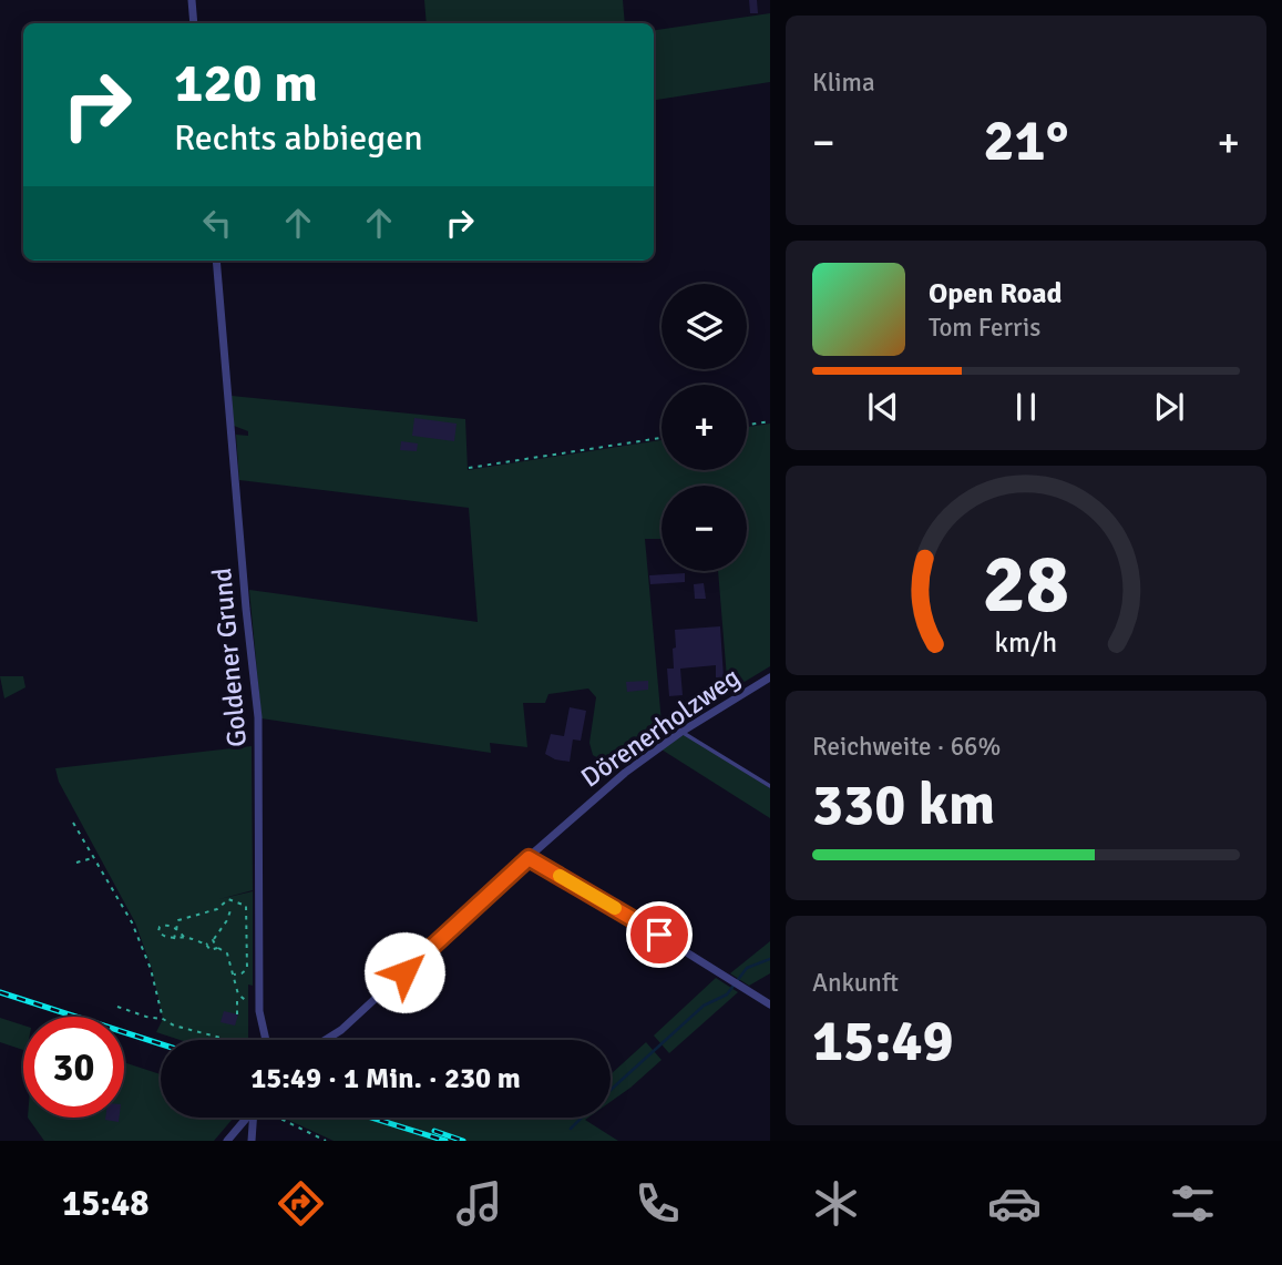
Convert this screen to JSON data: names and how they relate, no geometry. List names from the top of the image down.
{
  "streets": {
    "street": ["Goldener Grund", "Dörenerholzweg"]
  },
  "page": {
    "tile": [
      "Klima",
      ["Reichweite · 66%", "330 km"],
      ["Ankunft", "15:49"]
    ],
    "turn": ["120 m", "Rechts abbiegen"],
    "heat": ["−", "21°", "+"],
    "song": ["Open Road", "Tom Ferris"],
    "map_buttons": ["+", "−"],
    "limit": "30",
    "trip": "15:49 · 1 Min. · 230 m",
    "tabs": "15:48",
    "gauge": ["28", "km/h"]
  }
}
